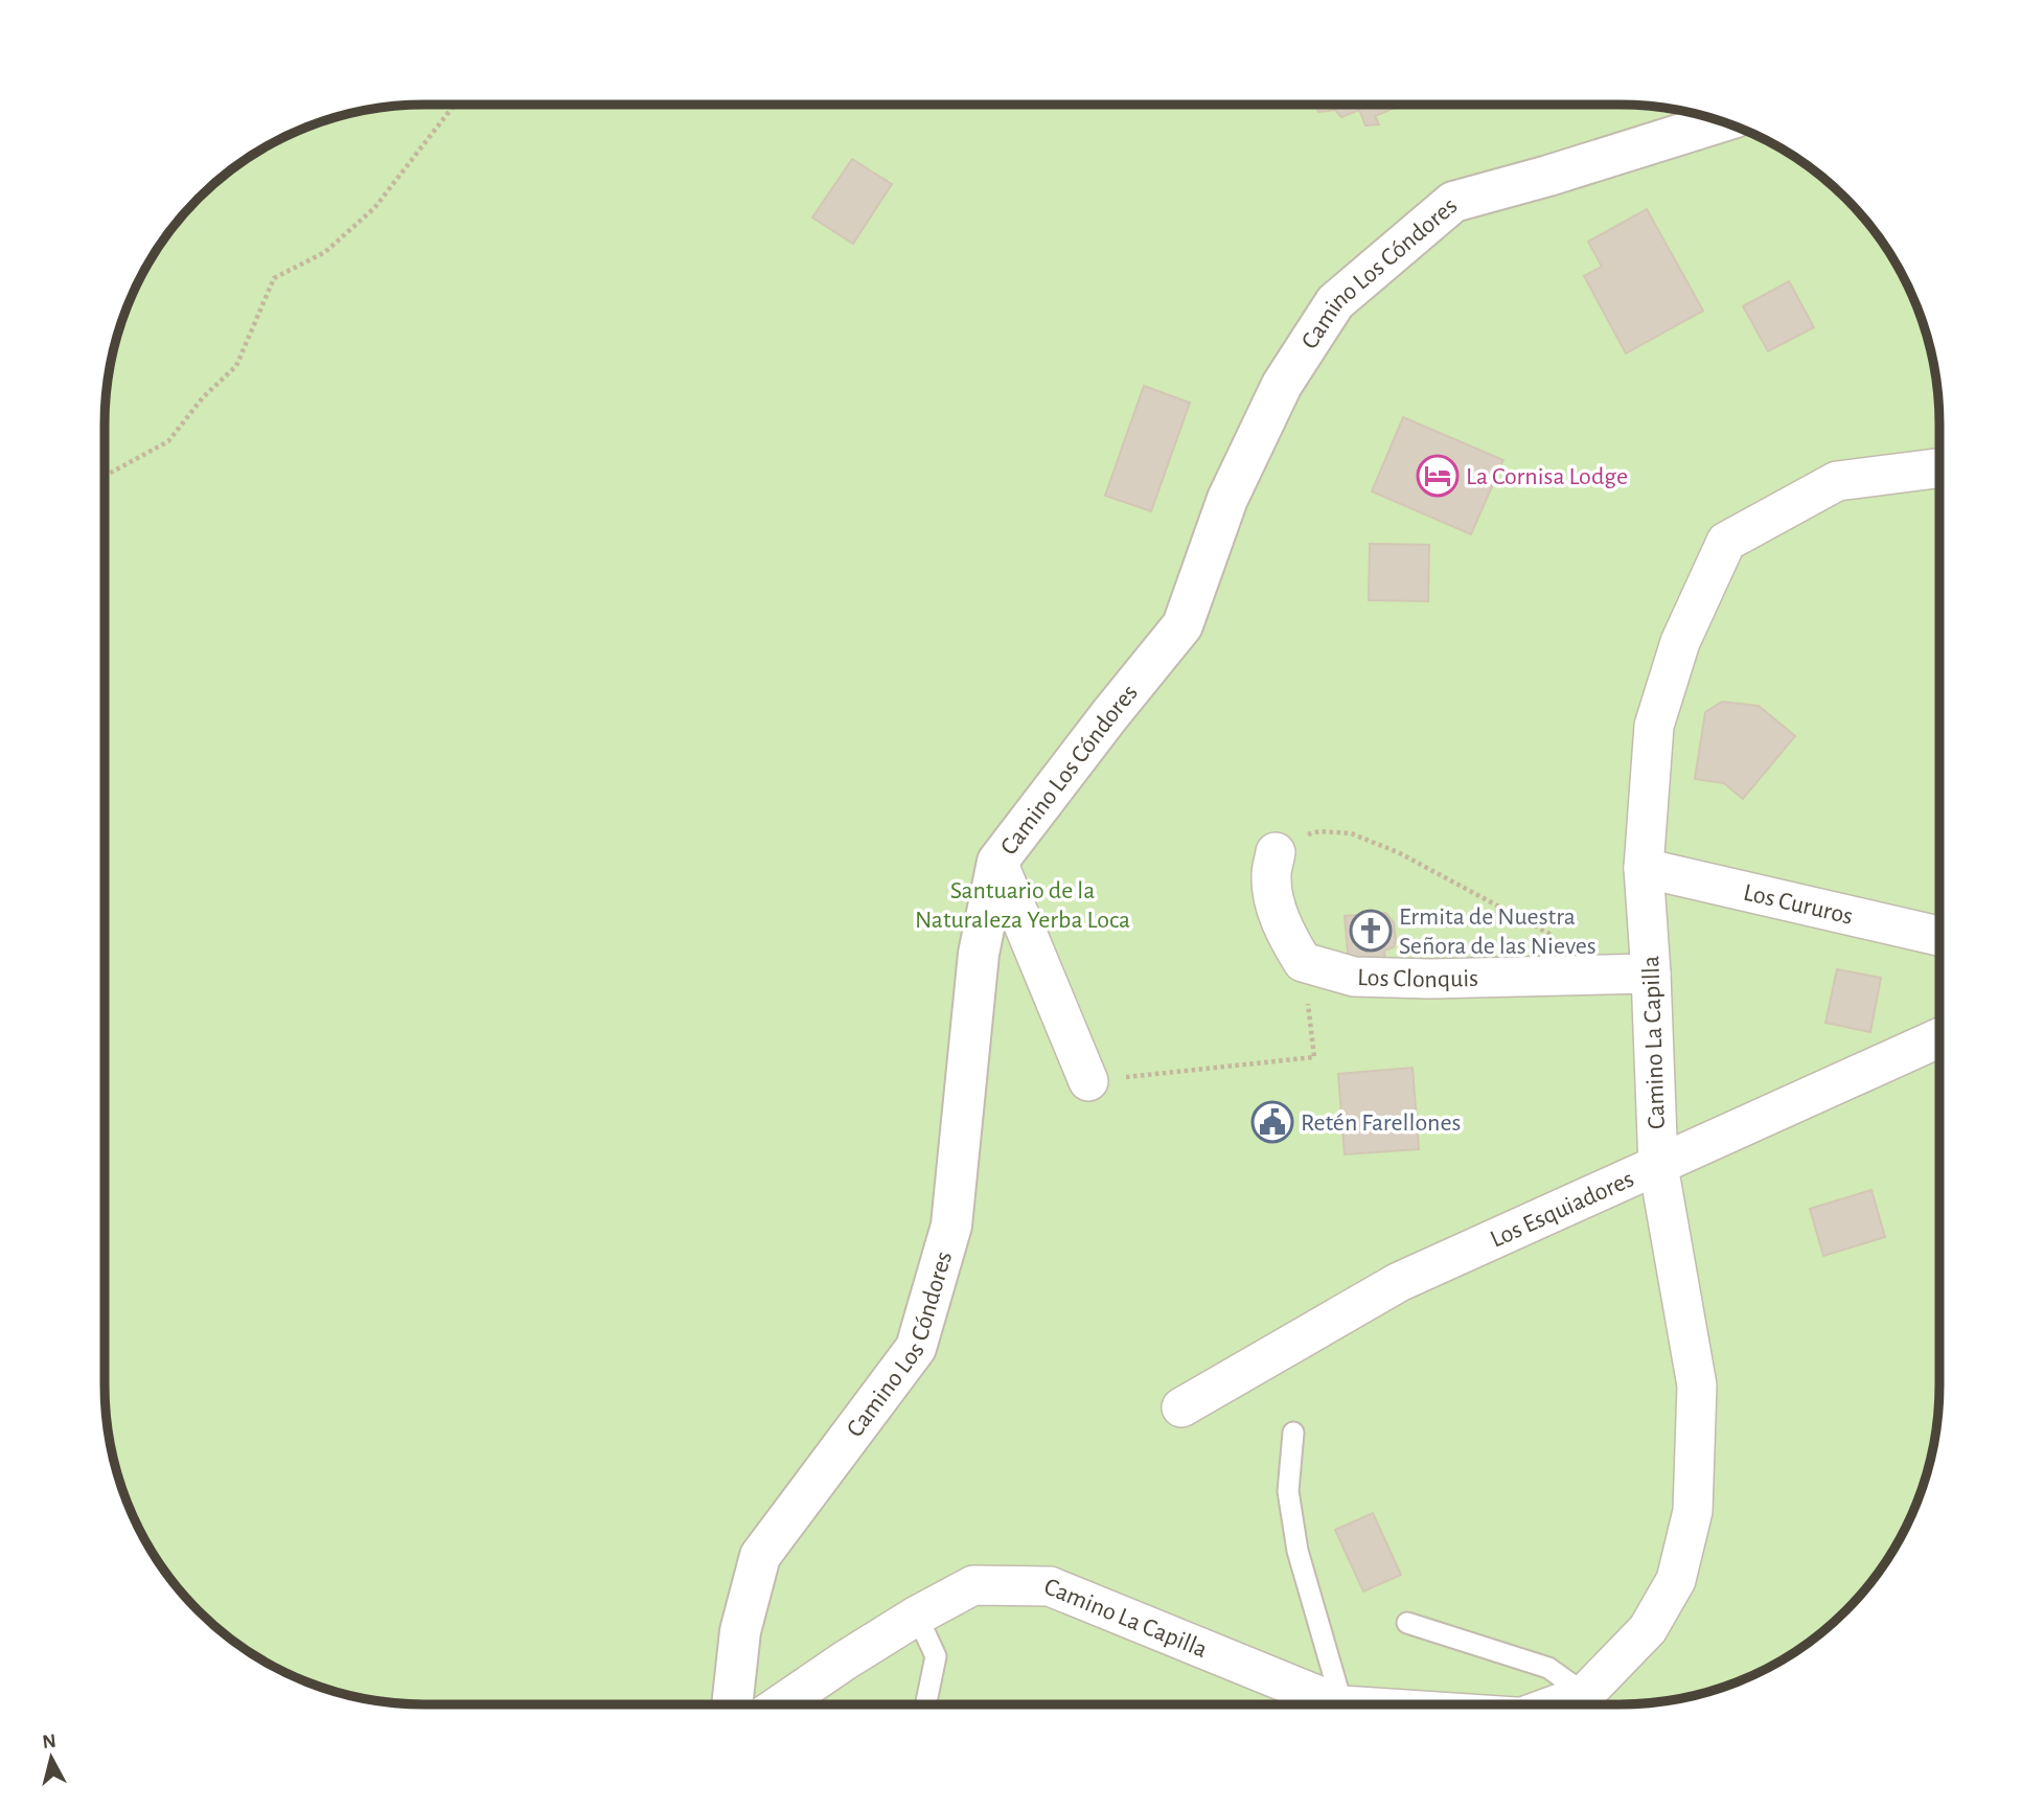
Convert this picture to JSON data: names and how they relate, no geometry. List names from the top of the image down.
{
  "streets": {
    "street": [
      "Camino Los Cóndores",
      "Los Cururos",
      "Los Clonquis",
      "Camino La Capilla",
      "Los Esquiadores"
    ]
  },
  "crossings": [
    ["Los Cururos", "Camino La Capilla"],
    ["Los Clonquis", "Camino La Capilla"],
    ["Camino La Capilla", "Los Esquiadores"]
  ],
  "parks": ["Santuario de la Naturaleza Yerba Loca"],
  "places": {
    "hotel": ["La Cornisa Lodge"],
    "church": ["Ermita de Nuestra Señora de las Nieves"],
    "public building": ["Retén Farellones"]
  },
  "north": "top"
}
